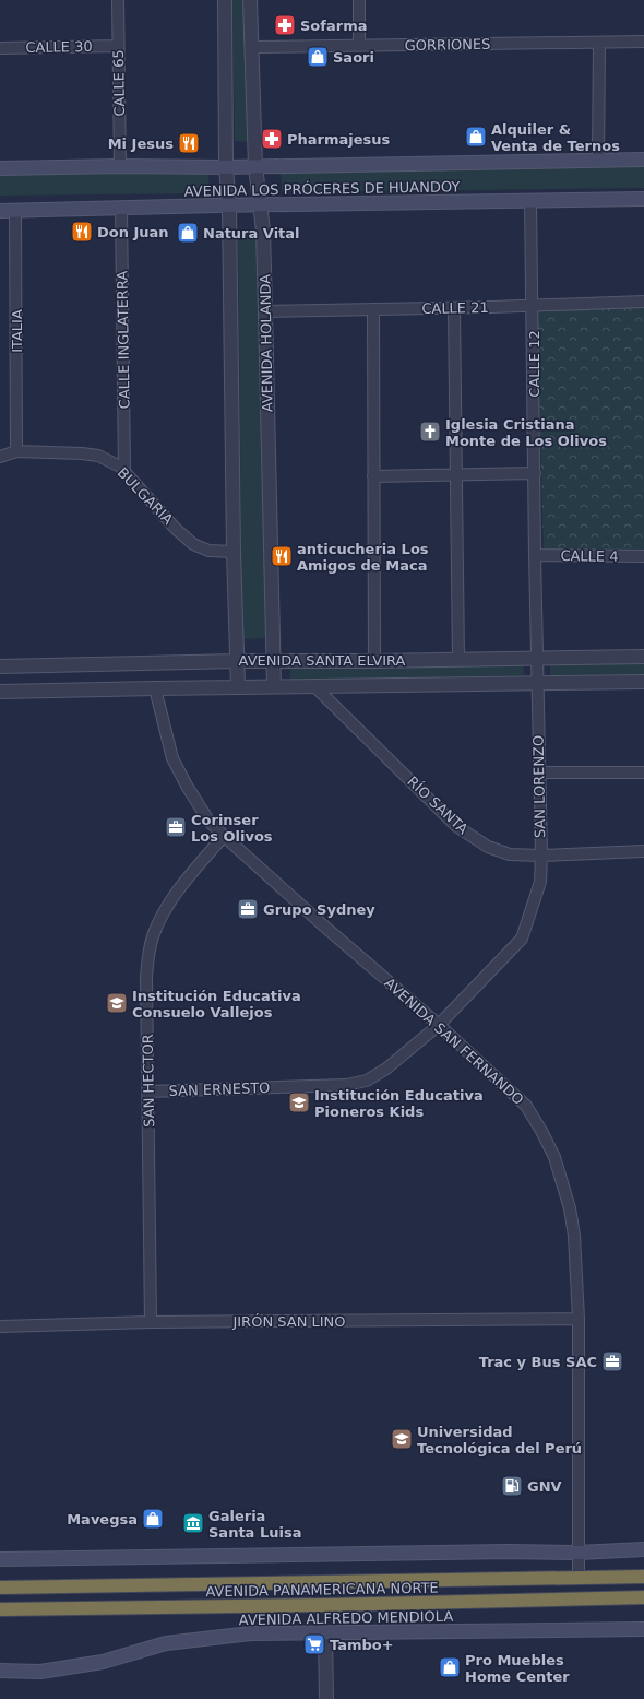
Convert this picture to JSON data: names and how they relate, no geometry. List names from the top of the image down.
{
  "streets": {
    "highway": ["AVENIDA PANAMERICANA NORTE"],
    "main road": ["AVENIDA LOS PRÓCERES DE HUANDOY", "AVENIDA ALFREDO MENDIOLA"],
    "street": [
      "GORRIONES",
      "CALLE 30",
      "CALLE 65",
      "CALLE 21",
      "ITALIA",
      "CALLE INGLATERRA",
      "AVENIDA HOLANDA",
      "CALLE 12",
      "BULGARIA",
      "CALLE 4",
      "AVENIDA SANTA ELVIRA",
      "SAN LORENZO",
      "RÍO SANTA",
      "AVENIDA SAN FERNANDO",
      "SAN HECTOR",
      "SAN ERNESTO",
      "JIRÓN SAN LINO"
    ]
  },
  "crossings": [
    ["GORRIONES", "AVENIDA HOLANDA"],
    ["CALLE 30", "CALLE 65"],
    ["CALLE 65", "AVENIDA LOS PRÓCERES DE HUANDOY"],
    ["AVENIDA LOS PRÓCERES DE HUANDOY", "ITALIA"],
    ["AVENIDA LOS PRÓCERES DE HUANDOY", "CALLE INGLATERRA"],
    ["AVENIDA LOS PRÓCERES DE HUANDOY", "AVENIDA HOLANDA"],
    ["AVENIDA LOS PRÓCERES DE HUANDOY", "CALLE 12"],
    ["CALLE 21", "AVENIDA HOLANDA"],
    ["CALLE 21", "CALLE 12"],
    ["ITALIA", "BULGARIA"],
    ["CALLE INGLATERRA", "BULGARIA"],
    ["AVENIDA HOLANDA", "AVENIDA SANTA ELVIRA"],
    ["CALLE 12", "CALLE 4"],
    ["CALLE 12", "AVENIDA SANTA ELVIRA"],
    ["CALLE 12", "SAN LORENZO"],
    ["AVENIDA SANTA ELVIRA", "SAN LORENZO"],
    ["AVENIDA SANTA ELVIRA", "RÍO SANTA"],
    ["AVENIDA SANTA ELVIRA", "AVENIDA SAN FERNANDO"],
    ["SAN LORENZO", "RÍO SANTA"],
    ["SAN LORENZO", "SAN ERNESTO"],
    ["AVENIDA SAN FERNANDO", "SAN HECTOR"],
    ["AVENIDA SAN FERNANDO", "SAN ERNESTO"],
    ["AVENIDA SAN FERNANDO", "JIRÓN SAN LINO"],
    ["AVENIDA SAN FERNANDO", "AVENIDA PANAMERICANA NORTE"],
    ["SAN HECTOR", "SAN ERNESTO"],
    ["SAN HECTOR", "JIRÓN SAN LINO"]
  ],
  "places": {
    "pharmacy": ["Sofarma", "Pharmajesus"],
    "shop": [
      "Saori",
      "Alquiler & Venta de Ternos",
      "Natura Vital",
      "Mavegsa",
      "Pro Muebles Home Center"
    ],
    "restaurant": ["Mi Jesus", "Don Juan", "anticucheria Los Amigos de Maca"],
    "church": ["Iglesia Cristiana Monte de Los Olivos"],
    "office": ["Corinser Los Olivos", "Grupo Sydney", "Trac y Bus SAC"],
    "school or university": ["Institución Educativa Consuelo Vallejos", "Institución Educativa Pioneros Kids", "Universidad Tecnológica del Perú"],
    "fuel station": ["GNV"],
    "museum": ["Galeria Santa Luisa"],
    "supermarket": ["Tambo+"]
  }
}
